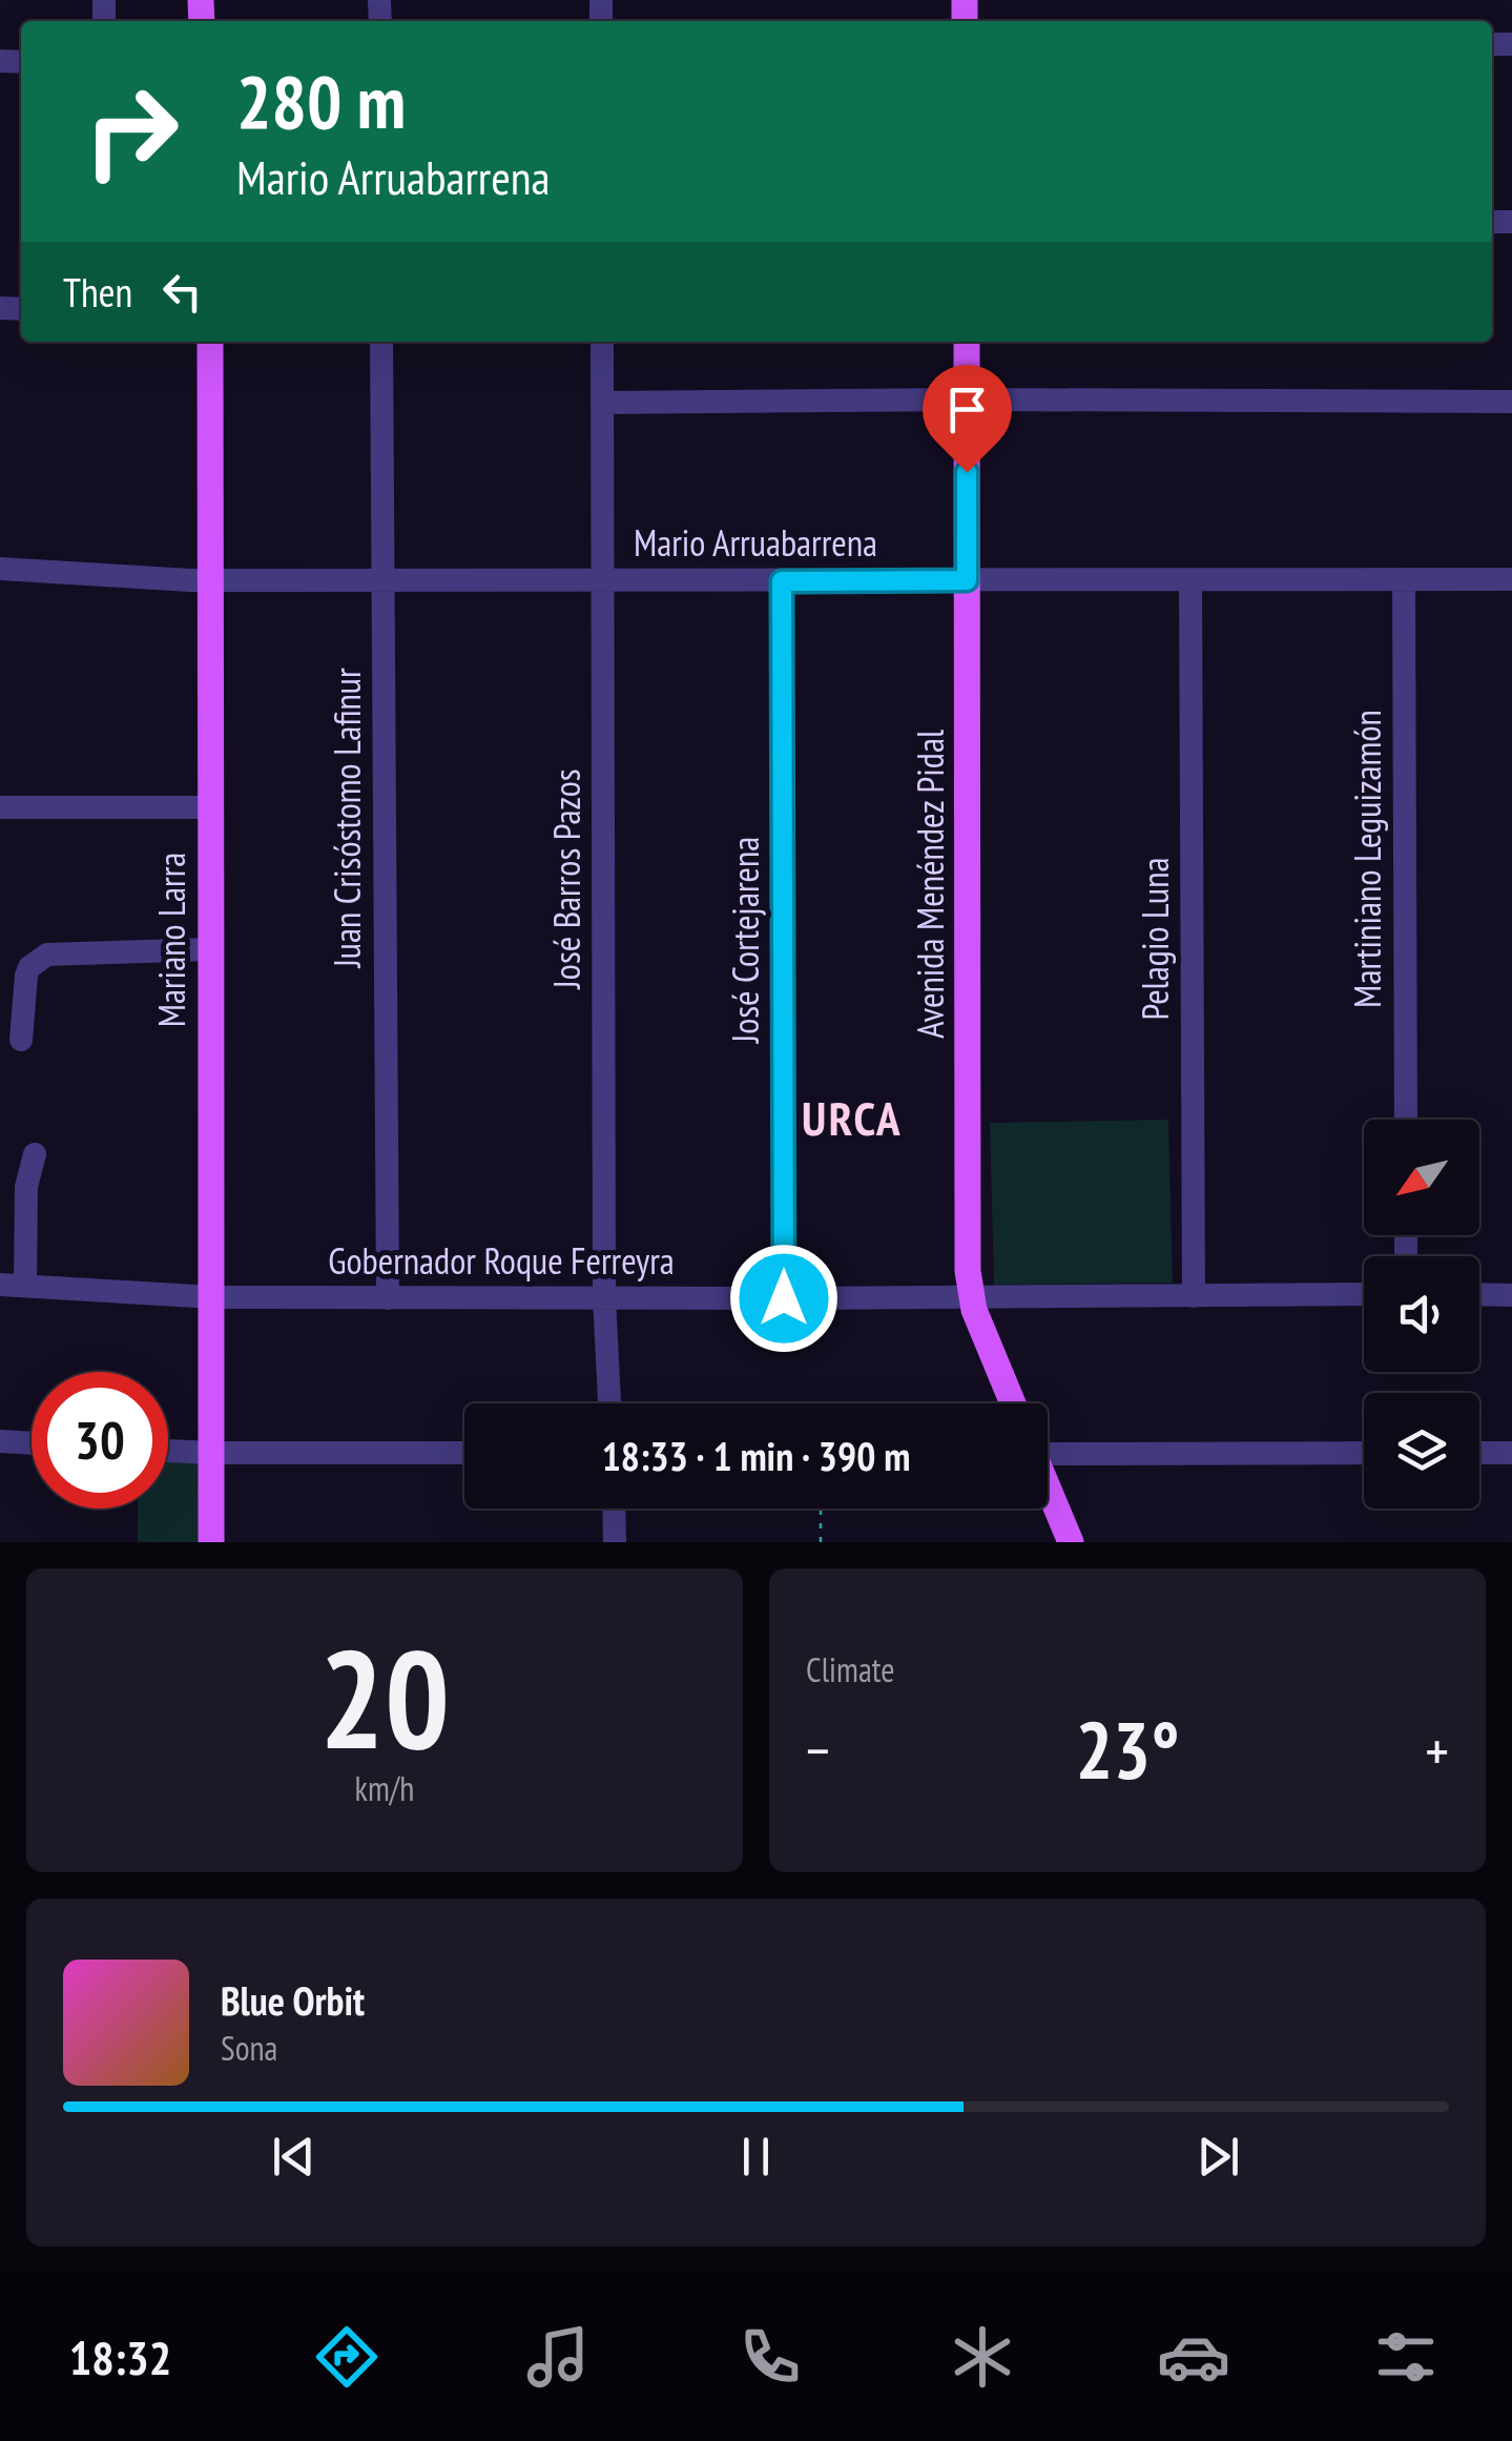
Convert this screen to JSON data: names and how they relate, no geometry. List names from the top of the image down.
{
  "streets": {
    "main road": ["Avenida Menéndez Pidal", "Mariano Larra"],
    "street": [
      "Mario Arruabarrena",
      "Juan Crisóstomo Lafinur",
      "Martiniano Leguizamón",
      "José Barros Pazos",
      "Pelagio Luna",
      "José Cortejarena",
      "Gobernador Roque Ferreyra"
    ]
  },
  "crossings": [
    ["Mario Arruabarrena", "Juan Crisóstomo Lafinur"],
    ["Mario Arruabarrena", "Martiniano Leguizamón"],
    ["Mario Arruabarrena", "José Barros Pazos"],
    ["Mario Arruabarrena", "Avenida Menéndez Pidal"],
    ["Mario Arruabarrena", "Pelagio Luna"],
    ["Mario Arruabarrena", "Mariano Larra"],
    ["Mario Arruabarrena", "José Cortejarena"],
    ["Juan Crisóstomo Lafinur", "Gobernador Roque Ferreyra"],
    ["José Barros Pazos", "Gobernador Roque Ferreyra"],
    ["Avenida Menéndez Pidal", "Gobernador Roque Ferreyra"],
    ["Pelagio Luna", "Gobernador Roque Ferreyra"],
    ["Mariano Larra", "Gobernador Roque Ferreyra"],
    ["José Cortejarena", "Gobernador Roque Ferreyra"]
  ],
  "districts": ["URCA"],
  "north": "bottom left",
  "page": {
    "turn": ["280 m", "Mario Arruabarrena"],
    "then": "Then",
    "limit": "30",
    "trip": "18:33 · 1 min · 390 m",
    "tile": [
      ["20", "km/h"],
      "Climate"
    ],
    "heat": ["−", "23°", "+"],
    "song": ["Blue Orbit", "Sona"],
    "tabs": "18:32"
  }
}
